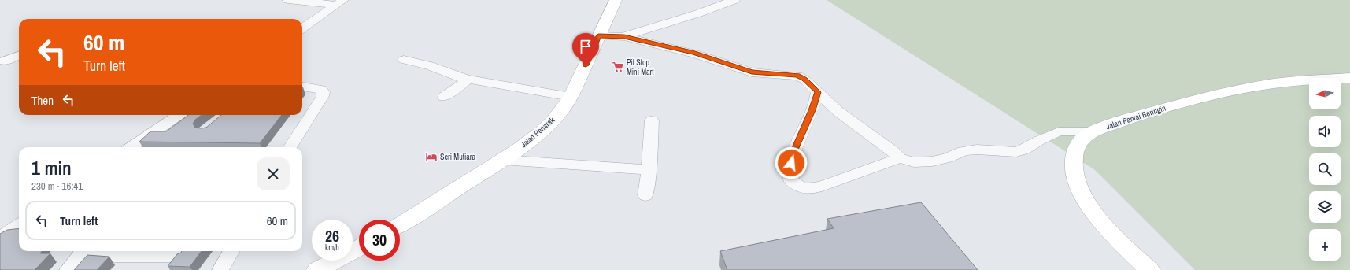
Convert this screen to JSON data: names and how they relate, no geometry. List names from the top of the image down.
{
  "streets": {
    "street": ["Jalan Pantai Beringin", "Jalan Penarak"]
  },
  "places": {
    "supermarket": ["Pit Stop Mini Mart"],
    "hotel": ["Seri Mutiara"]
  },
  "north": "left",
  "page": {
    "turn": ["60 m", "Turn left"],
    "map_buttons": "+",
    "then": "Then",
    "heading": ["1 min", "230 m · 16:41"],
    "list": [
      {
        "name": "Turn left",
        "value": "60 m"
      }
    ],
    "speed": "26 km/h",
    "limit": "30"
  }
}
